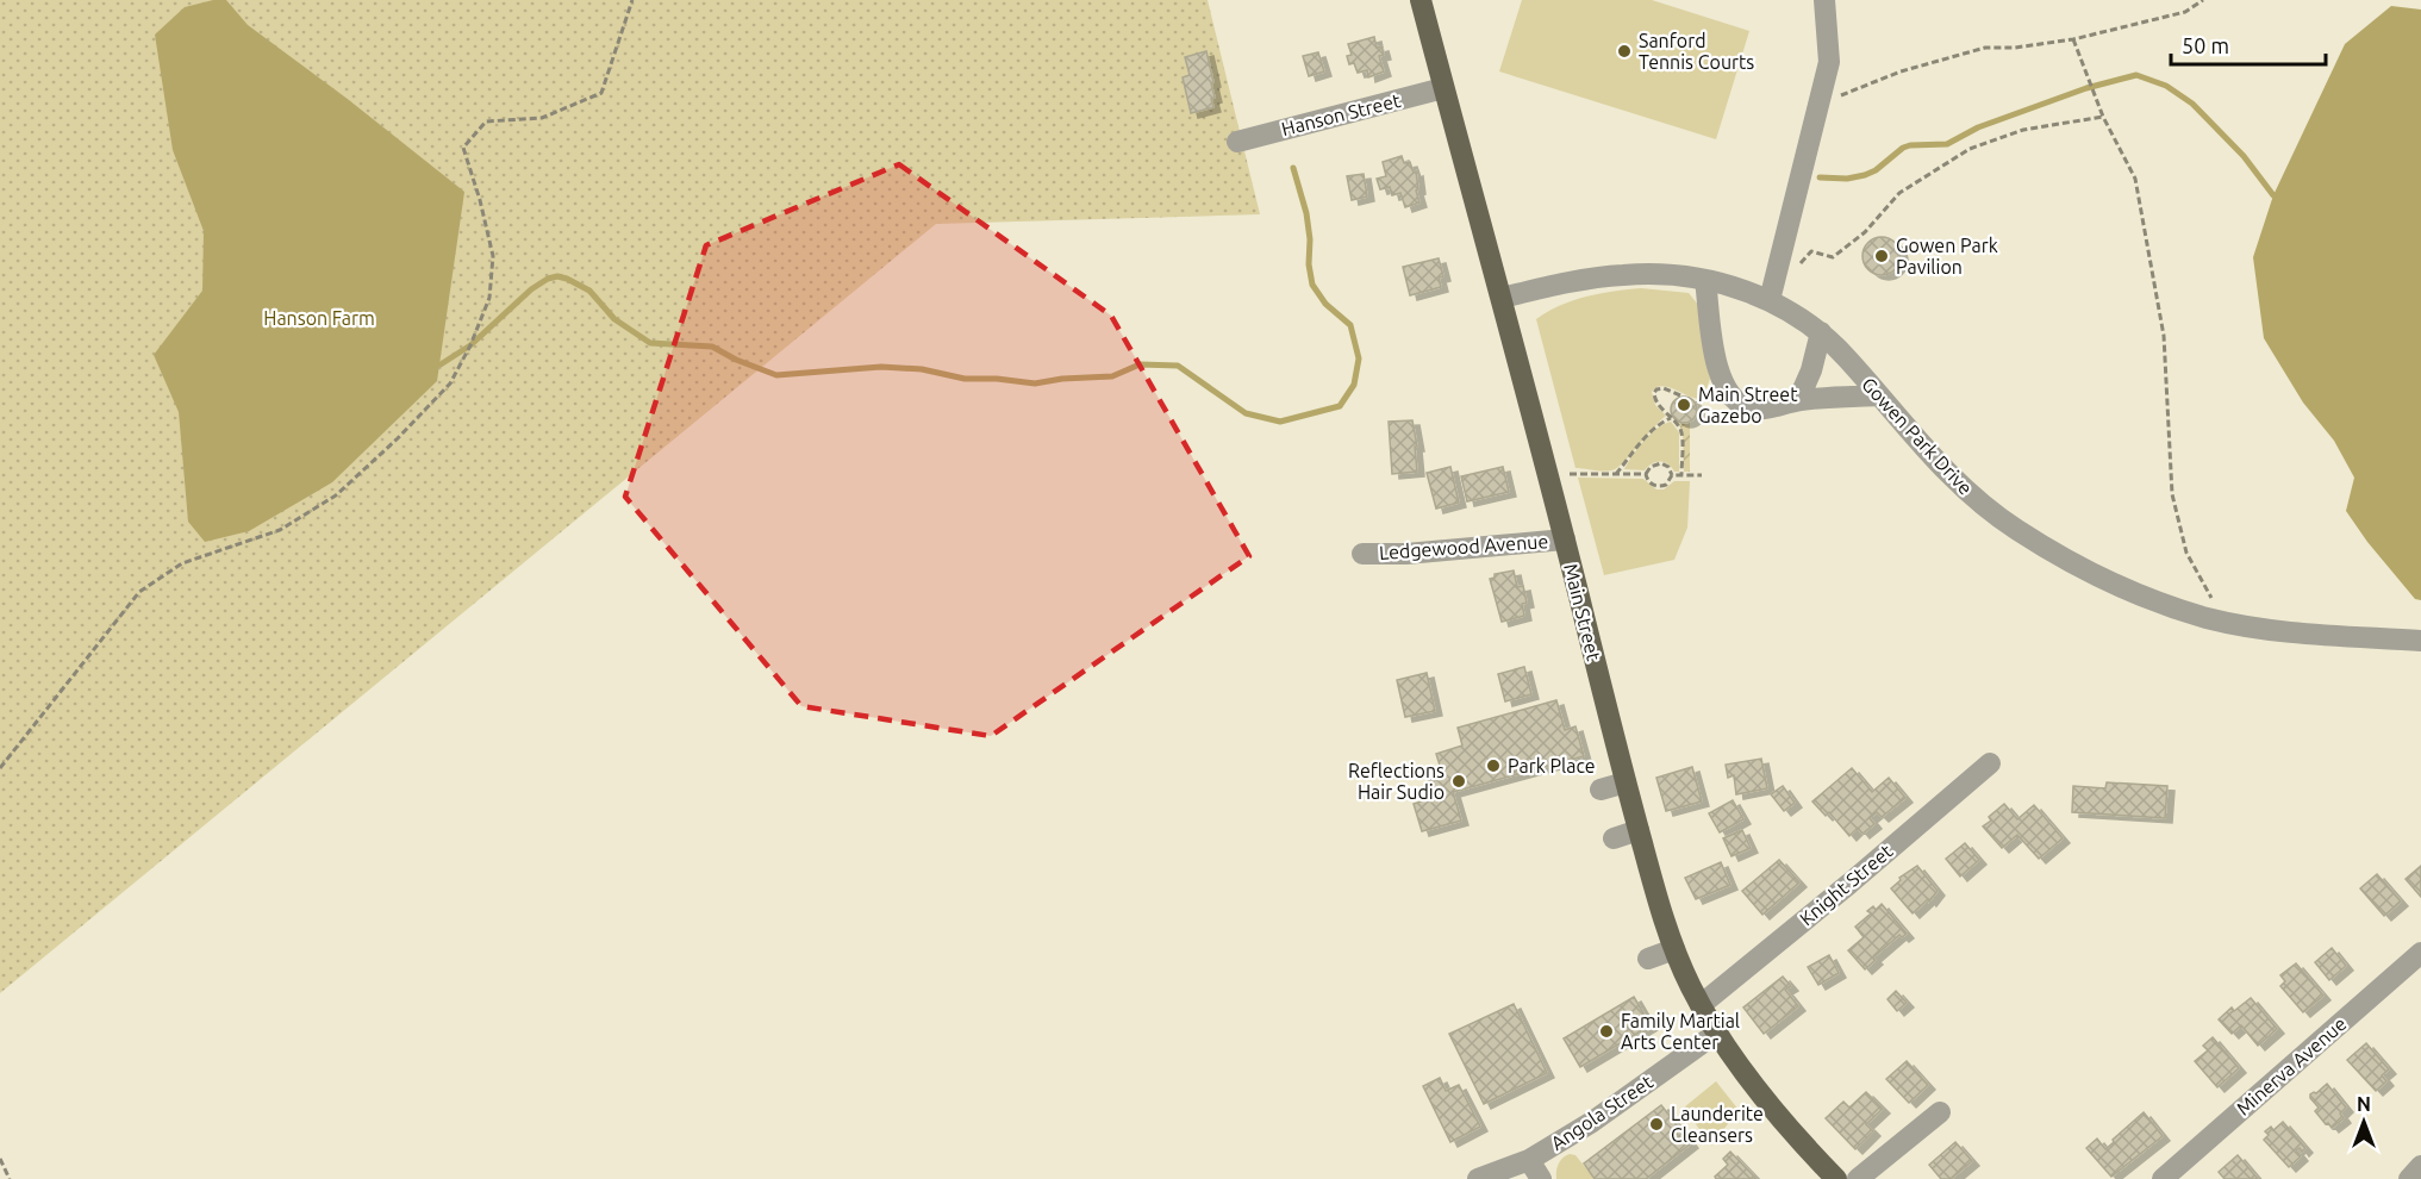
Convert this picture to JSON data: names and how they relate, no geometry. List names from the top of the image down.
{
  "streets": {
    "main road": ["Main Street"],
    "street": [
      "Hanson Street",
      "Gowen Park Drive",
      "Ledgewood Avenue",
      "Knight Street",
      "Minerva Avenue",
      "Angola Street"
    ]
  },
  "crossings": [
    ["Hanson Street", "Main Street"],
    ["Gowen Park Drive", "Main Street"],
    ["Ledgewood Avenue", "Main Street"],
    ["Main Street", "Knight Street"],
    ["Main Street", "Angola Street"]
  ],
  "parks": ["Hanson Farm"],
  "places": [
    "Sanford Tennis Courts",
    "Gowen Park Pavilion",
    "Main Street Gazebo",
    "Park Place",
    "Reflections Hair Sudio",
    "Family Martial Arts Center",
    "Launderite Cleansers"
  ],
  "scale_bar": "50 m",
  "north": "top"
}
